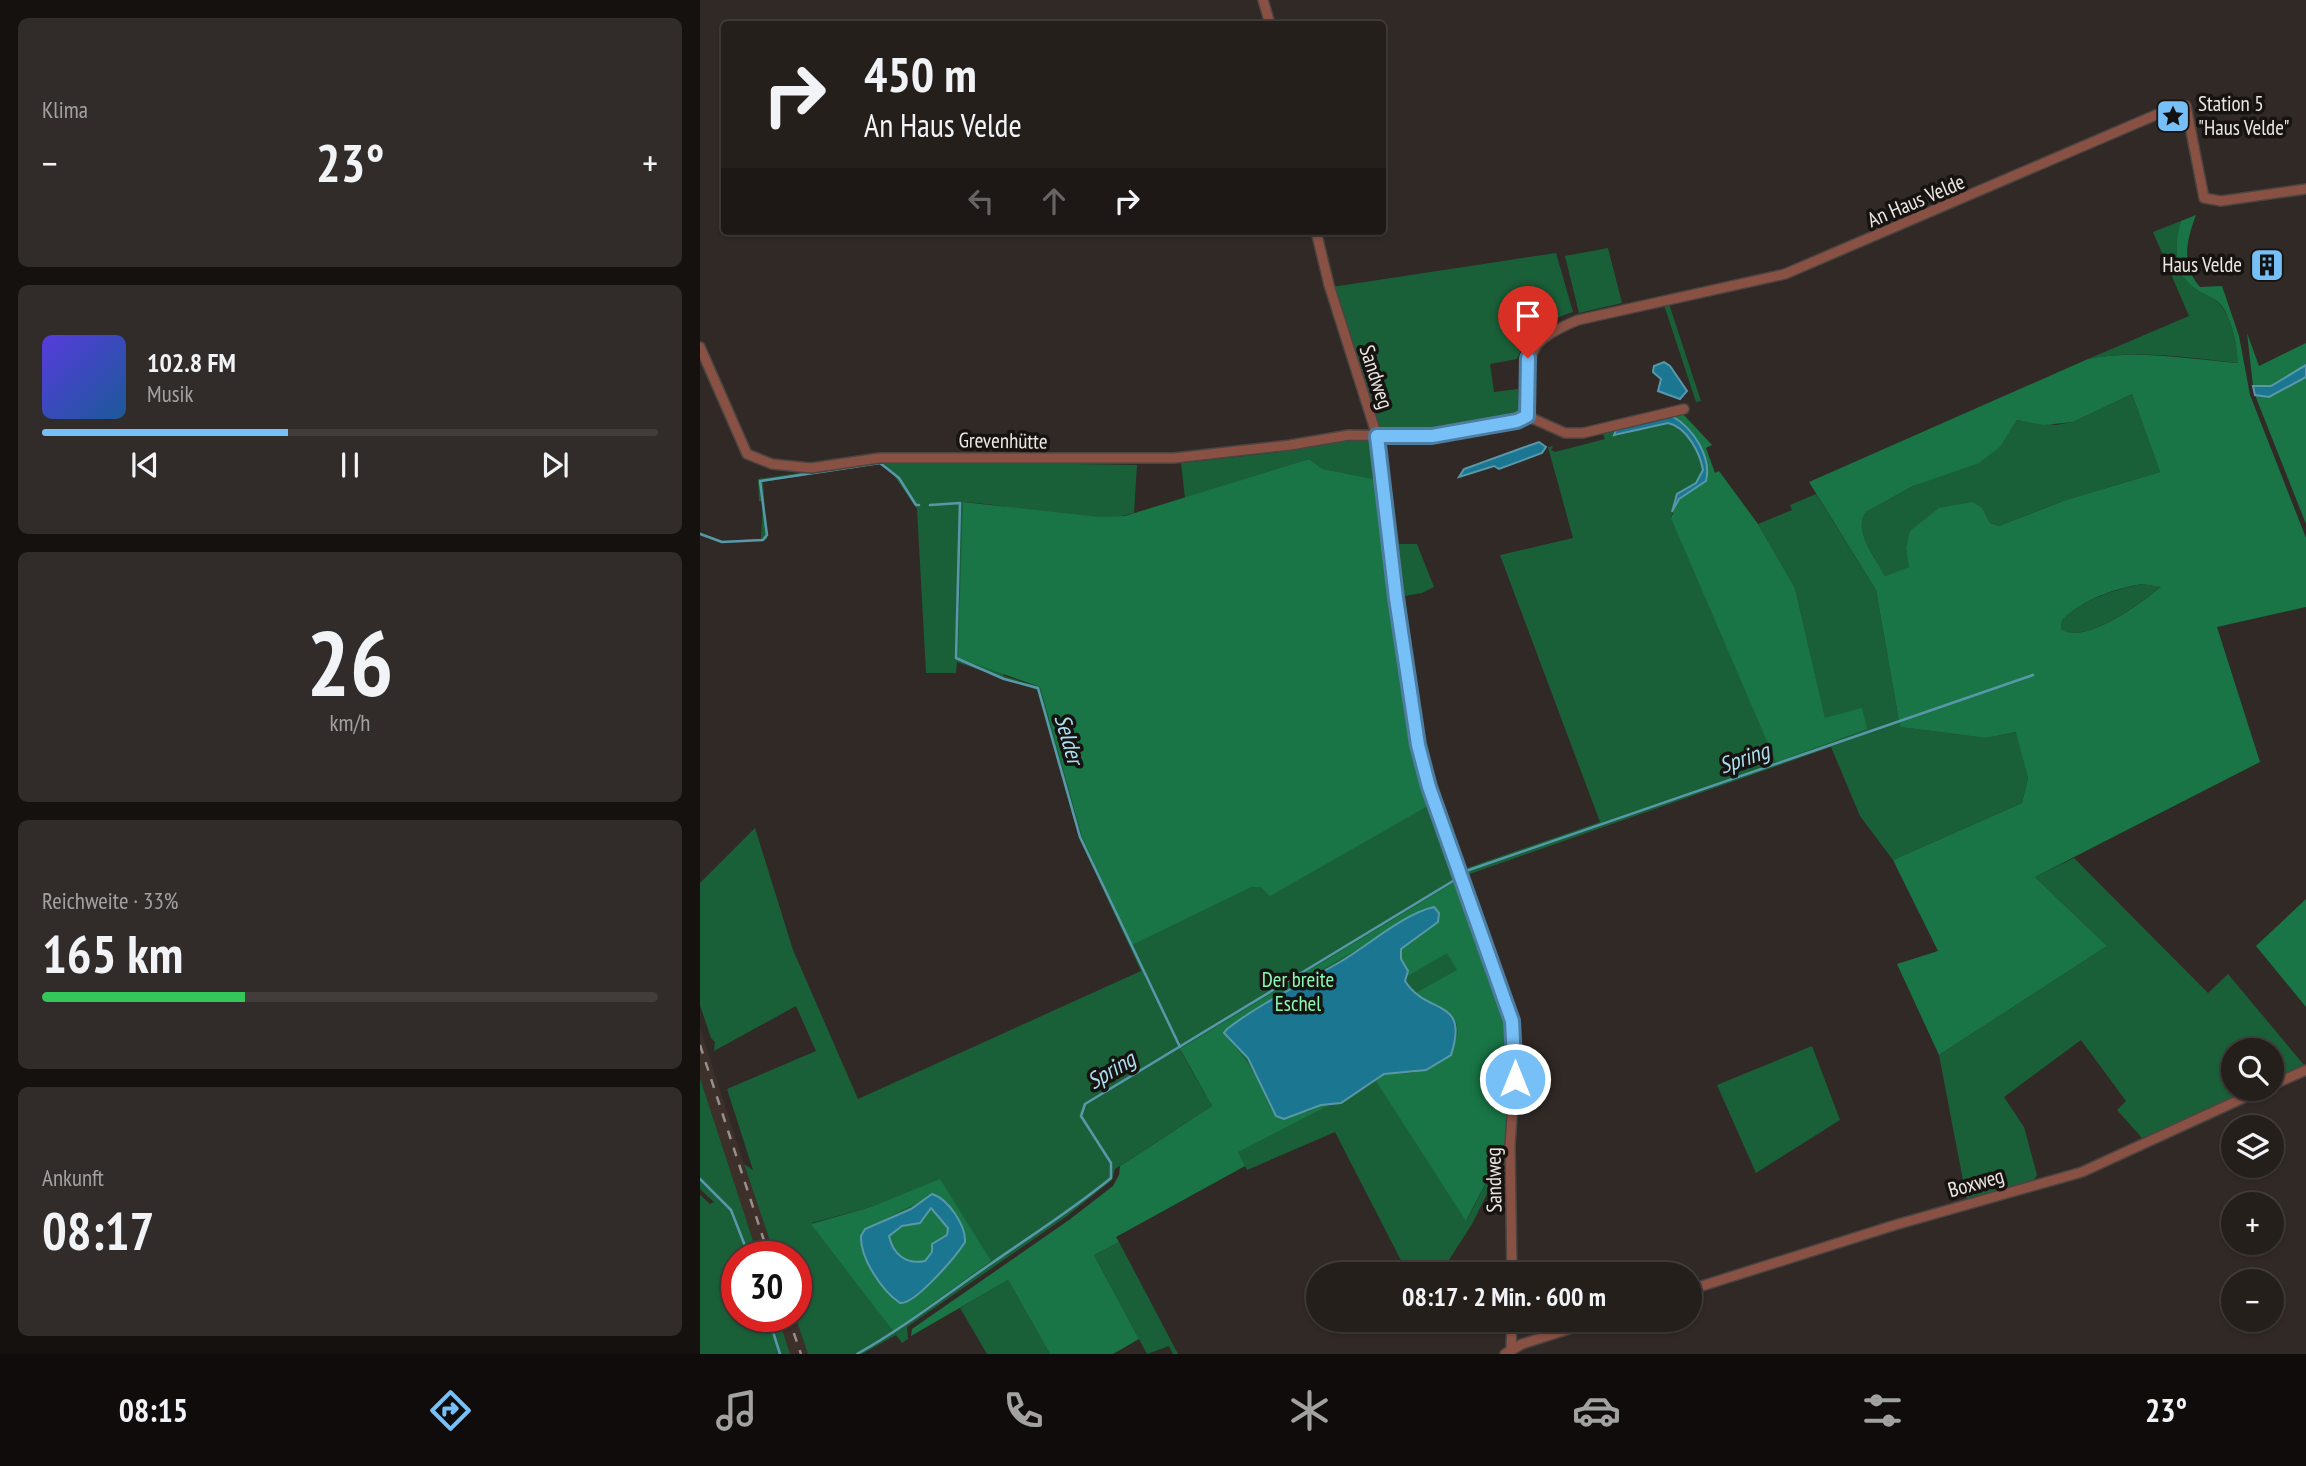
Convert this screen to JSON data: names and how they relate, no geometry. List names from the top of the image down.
{
  "streets": {
    "street": [
      "An Haus Velde",
      "Sandweg",
      "Grevenhütte",
      "Boxweg"
    ]
  },
  "crossings": [
    ["Sandweg", "Grevenhütte"]
  ],
  "water": ["Selder", "Spring"],
  "parks": ["Der breite Eschel"],
  "places": {
    "place": ["Station 5 \"Haus Velde\""],
    "building": ["Haus Velde"]
  },
  "page": {
    "tile": [
      "Klima",
      ["26", "km/h"],
      ["Reichweite · 33%", "165 km"],
      ["Ankunft", "08:17"]
    ],
    "turn": ["450 m", "An Haus Velde"],
    "heat": ["−", "23°", "+"],
    "song": ["102.8 FM", "Musik"],
    "map_buttons": ["+", "−"],
    "limit": "30",
    "trip": "08:17 · 2 Min. · 600 m",
    "tabs": ["08:15", "23°"]
  }
}
